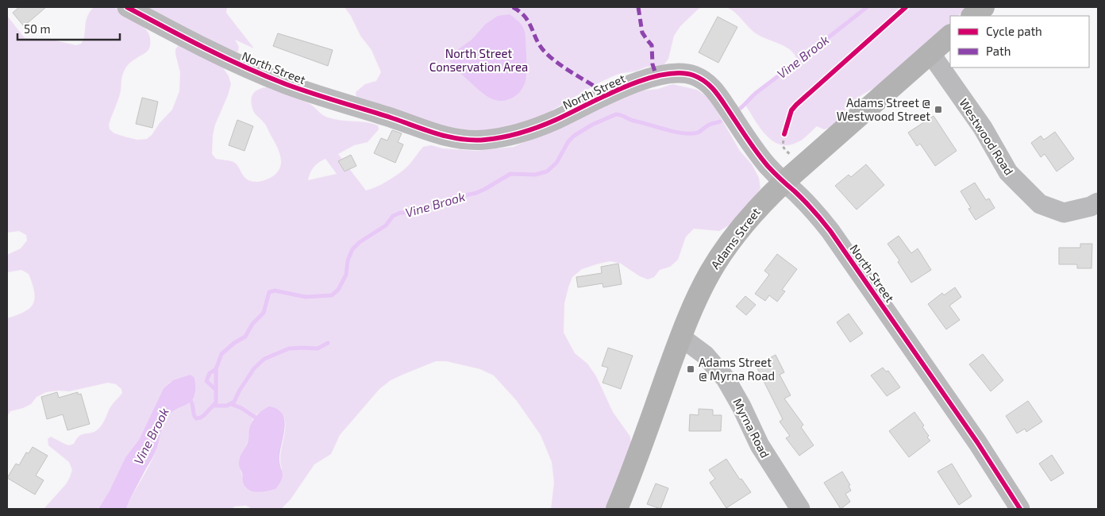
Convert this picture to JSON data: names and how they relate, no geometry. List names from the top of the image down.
{
  "streets": {
    "main road": ["Adams Street"],
    "street": ["North Street", "Westwood Road", "Myrna Road"]
  },
  "crossings": [
    ["North Street", "Adams Street"],
    ["Westwood Road", "Adams Street"],
    ["Adams Street", "Myrna Road"]
  ],
  "water": ["Vine Brook"],
  "parks": ["North Street Conservation Area"],
  "places": {
    "transit": ["Adams Street @ Westwood Street", "Adams Street @ Myrna Road"]
  },
  "legend": ["Cycle path", "Path"],
  "scale_bar": "50 m"
}
